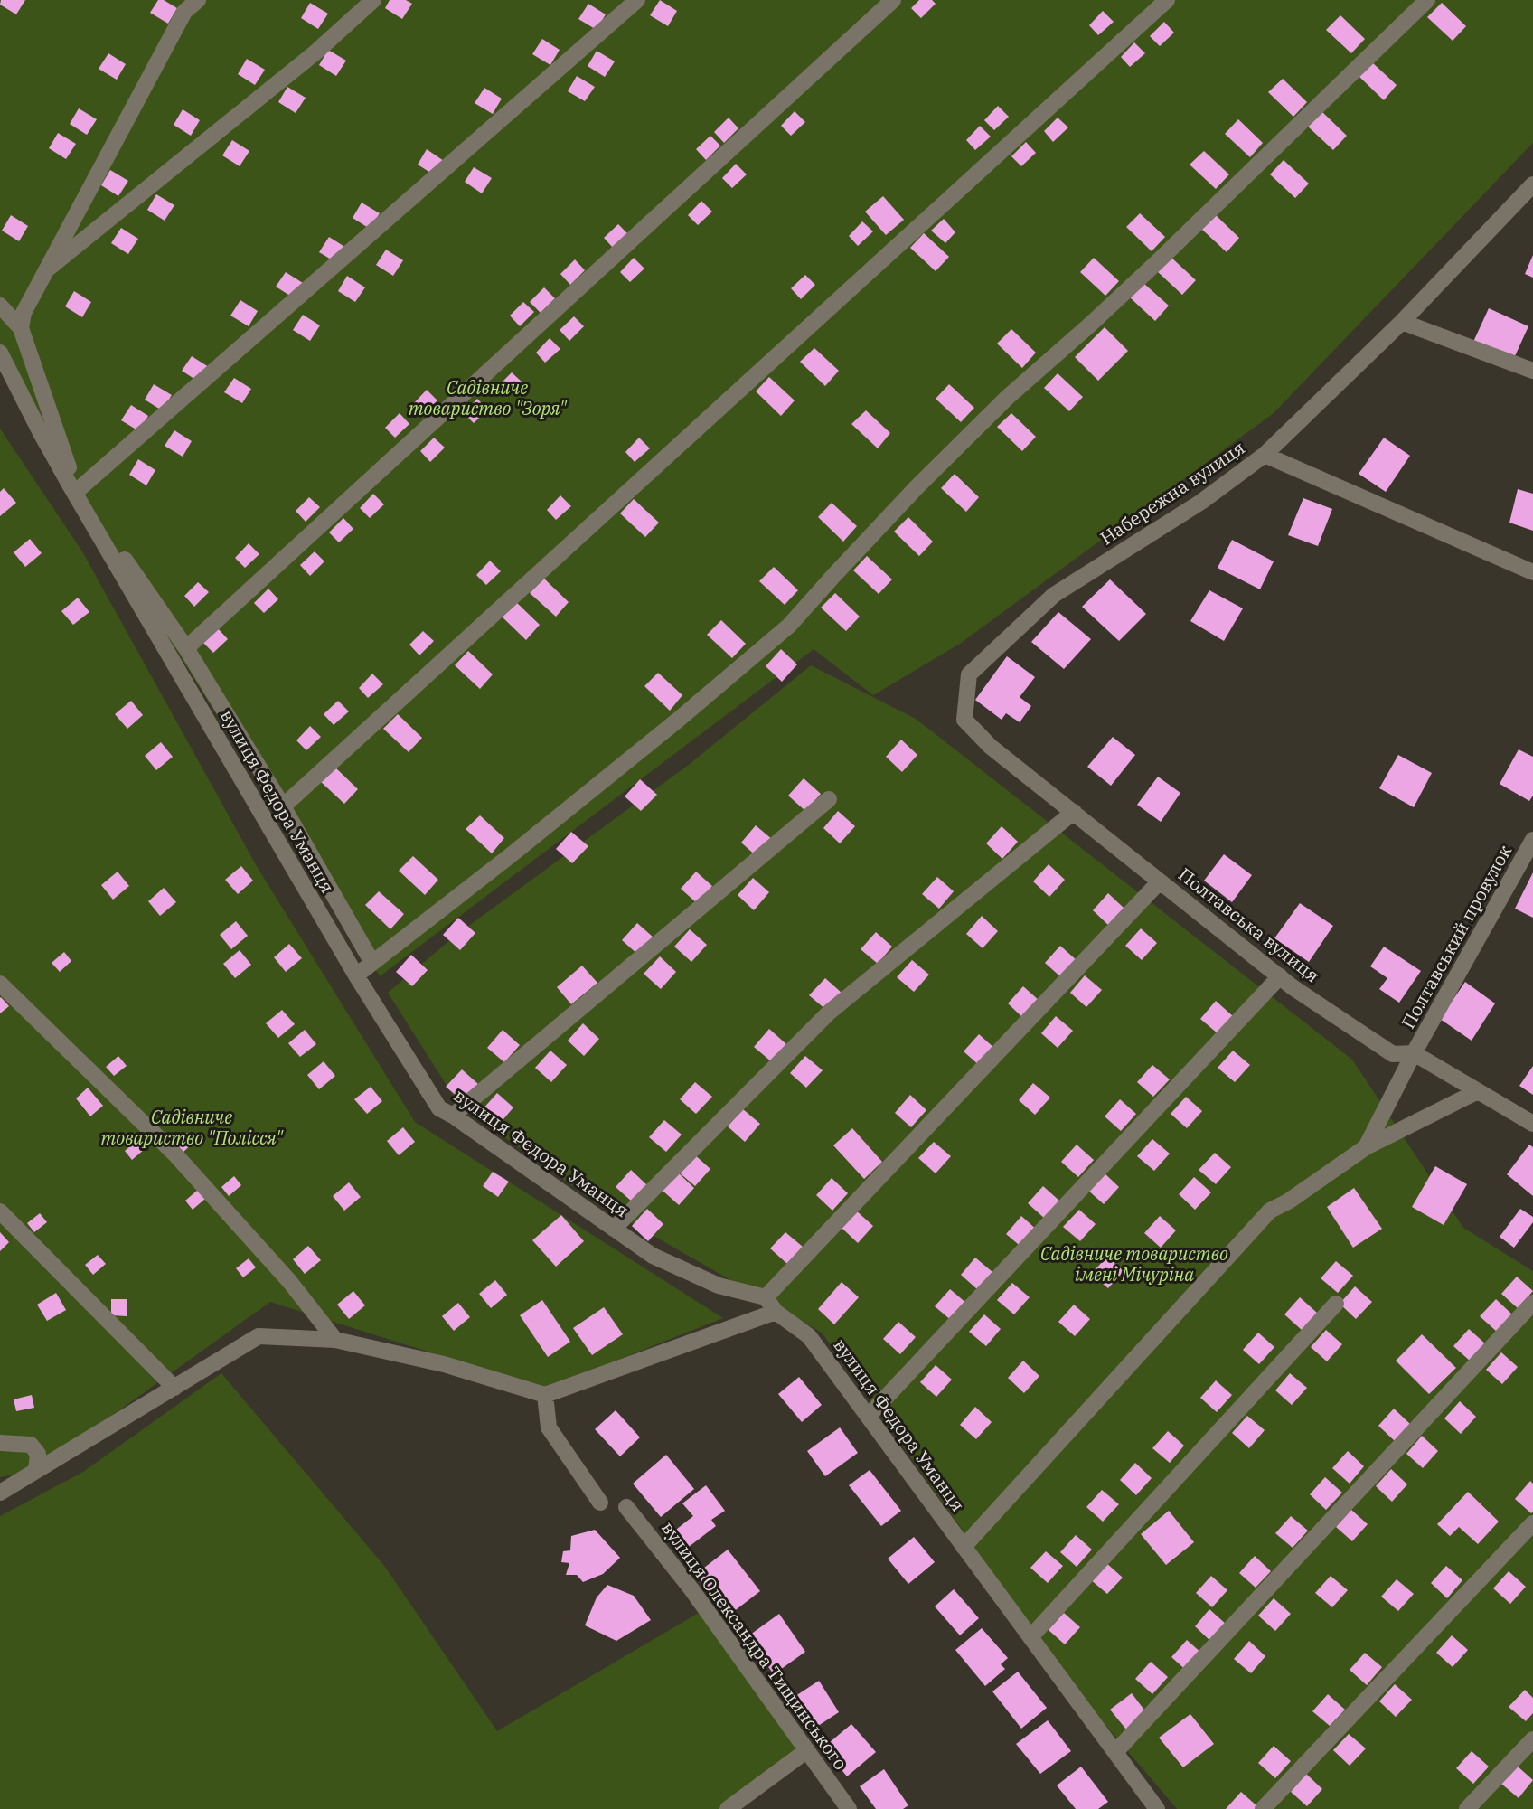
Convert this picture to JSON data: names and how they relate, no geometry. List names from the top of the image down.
{
  "streets": {
    "street": [
      "Набережна вулиця",
      "вулиця Федора Уманця",
      "Полтавська вулиця",
      "Полтавський провулок",
      "вулиця Олександра Тищинського"
    ]
  },
  "crossings": [
    ["Набережна вулиця", "Полтавська вулиця"],
    ["Полтавська вулиця", "Полтавський провулок"]
  ],
  "parks": ["Садівниче товариство \"Зоря\"", "Садівниче товариство \"Полісся\"", "Садівниче товариство імені Мічуріна"]
}
